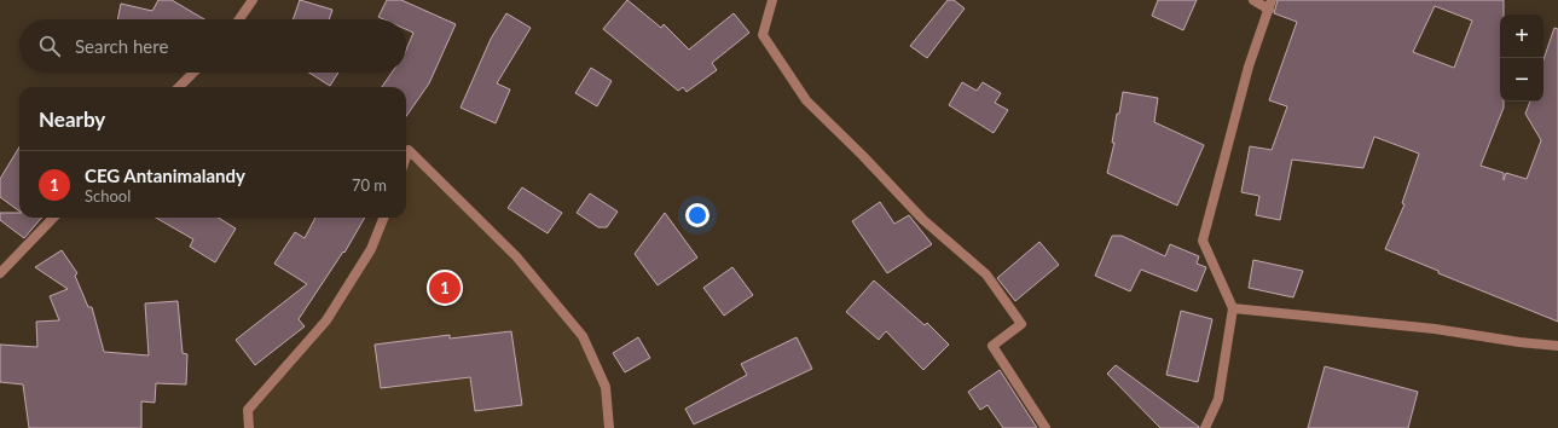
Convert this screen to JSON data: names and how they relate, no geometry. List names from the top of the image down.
{
  "page": {
    "map_buttons": ["+", "−"],
    "search": "Search here",
    "heading": "Nearby",
    "list": [
      {
        "mark": "1",
        "name": "CEG Antanimalandy",
        "note": "School",
        "value": "70 m"
      }
    ],
    "pins": "1"
  }
}
